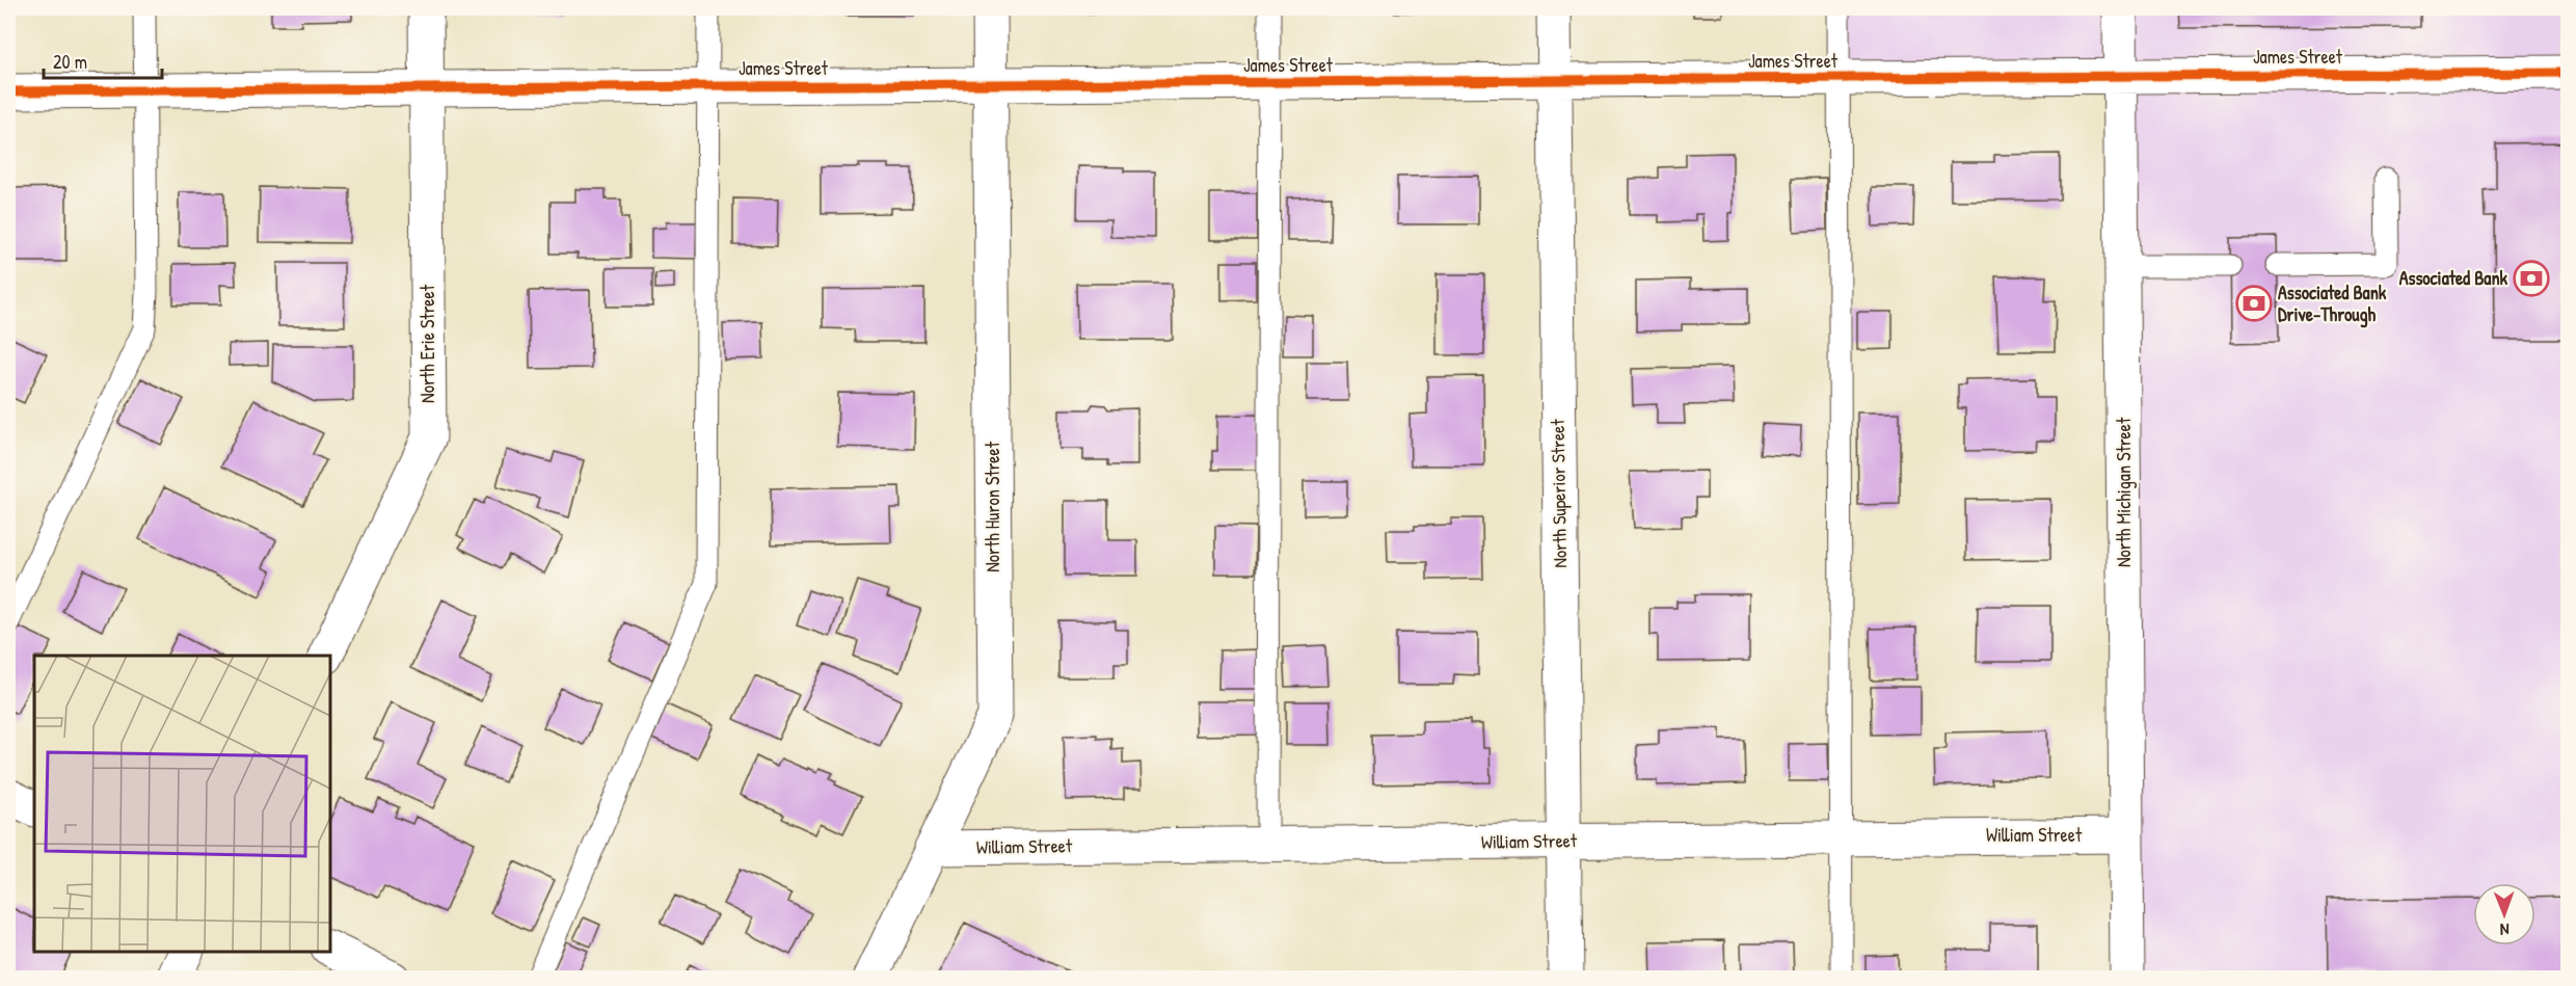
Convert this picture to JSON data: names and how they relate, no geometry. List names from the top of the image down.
{
  "streets": {
    "street": [
      "James Street",
      "North Erie Street",
      "North Michigan Street",
      "North Superior Street",
      "North Huron Street",
      "William Street"
    ]
  },
  "crossings": [
    ["James Street", "North Erie Street"],
    ["James Street", "North Michigan Street"],
    ["James Street", "North Superior Street"],
    ["James Street", "North Huron Street"],
    ["North Michigan Street", "William Street"],
    ["North Superior Street", "William Street"],
    ["North Huron Street", "William Street"]
  ],
  "places": {
    "bank": ["Associated Bank", "Associated Bank Drive-Through"]
  },
  "scale_bar": "20 m",
  "north": "bottom"
}
